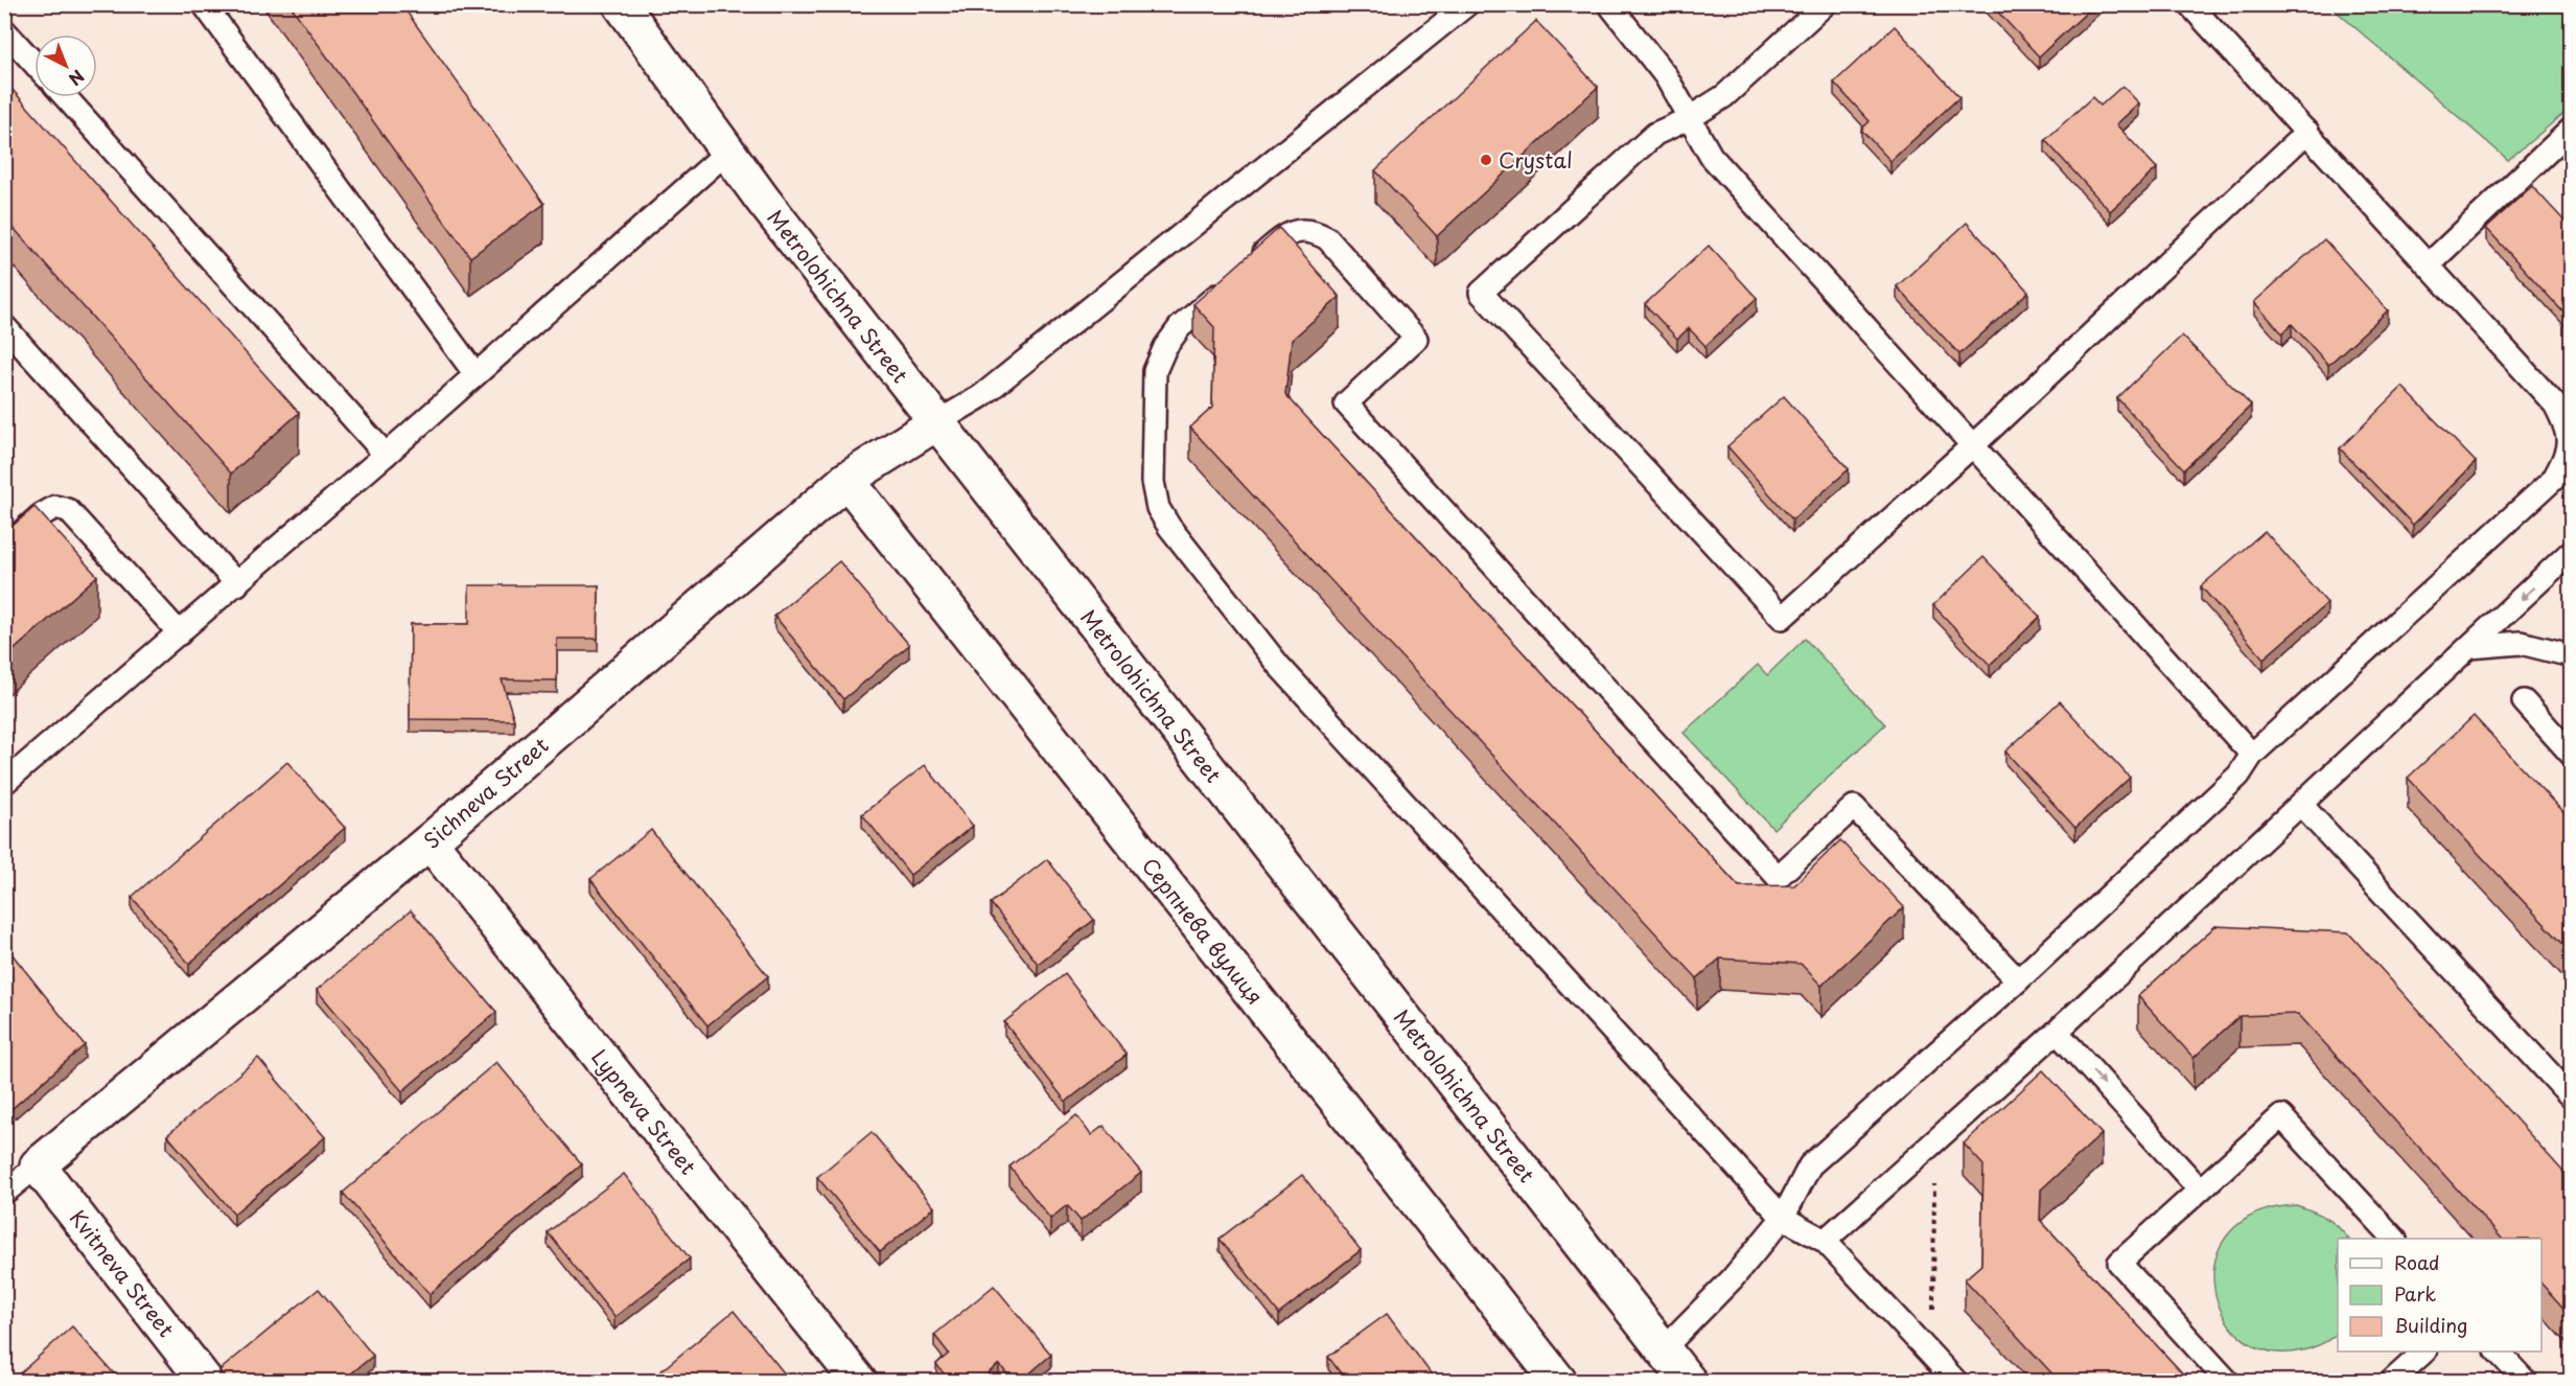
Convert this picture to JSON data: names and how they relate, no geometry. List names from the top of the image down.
{
  "streets": {
    "street": [
      "Metrolohichna Street",
      "Sichneva Street",
      "Серпнева вулиця",
      "Lypneva Street",
      "Kvitneva Street"
    ]
  },
  "crossings": [
    ["Metrolohichna Street", "Sichneva Street"],
    ["Sichneva Street", "Серпнева вулиця"],
    ["Sichneva Street", "Lypneva Street"],
    ["Sichneva Street", "Kvitneva Street"]
  ],
  "places": ["Crystal"],
  "legend": ["Road", "Park", "Building"],
  "north": "bottom right"
}
